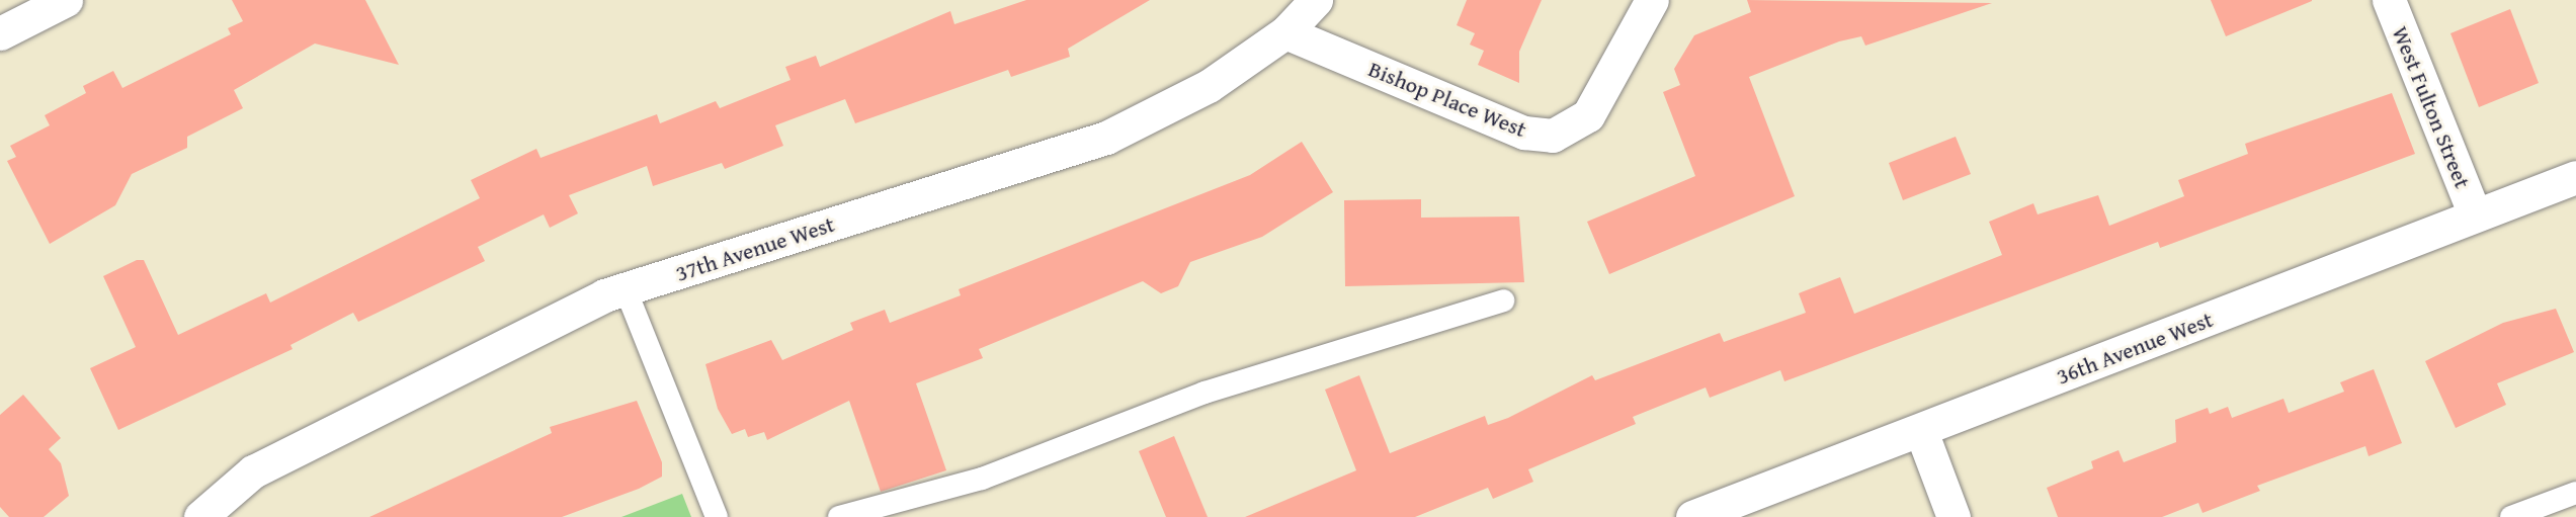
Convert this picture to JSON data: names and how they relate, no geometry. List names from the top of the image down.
{
  "streets": {
    "street": [
      "Bishop Place West",
      "West Fulton Street",
      "37th Avenue West",
      "36th Avenue West"
    ]
  },
  "crossings": [
    ["Bishop Place West", "37th Avenue West"],
    ["West Fulton Street", "36th Avenue West"]
  ]
}
